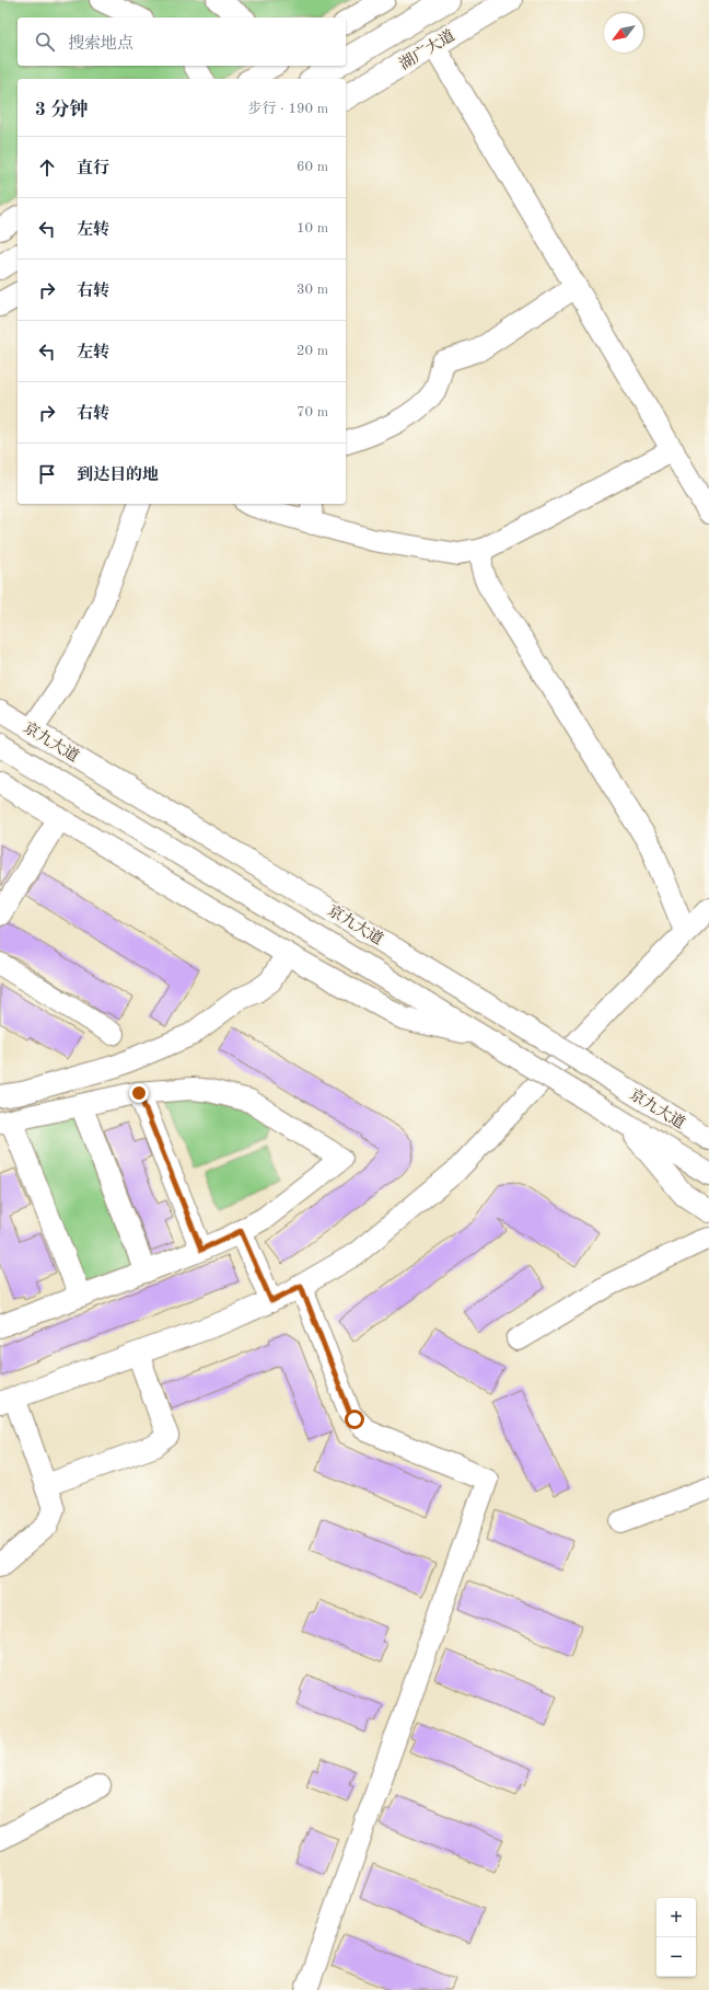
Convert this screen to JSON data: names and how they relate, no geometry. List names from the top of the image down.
{
  "streets": {
    "main road": ["湖广大道"],
    "street": ["京九大道"]
  },
  "north": "bottom left",
  "page": {
    "search": "搜索地点",
    "heading": ["3 分钟", "步行 · 190 m"],
    "list": [
      ["直行", "60 m"],
      ["左转", "10 m"],
      ["右转", "30 m"],
      ["左转", "20 m"],
      ["右转", "70 m"],
      "到达目的地"
    ],
    "map_buttons": ["+", "−"]
  }
}
